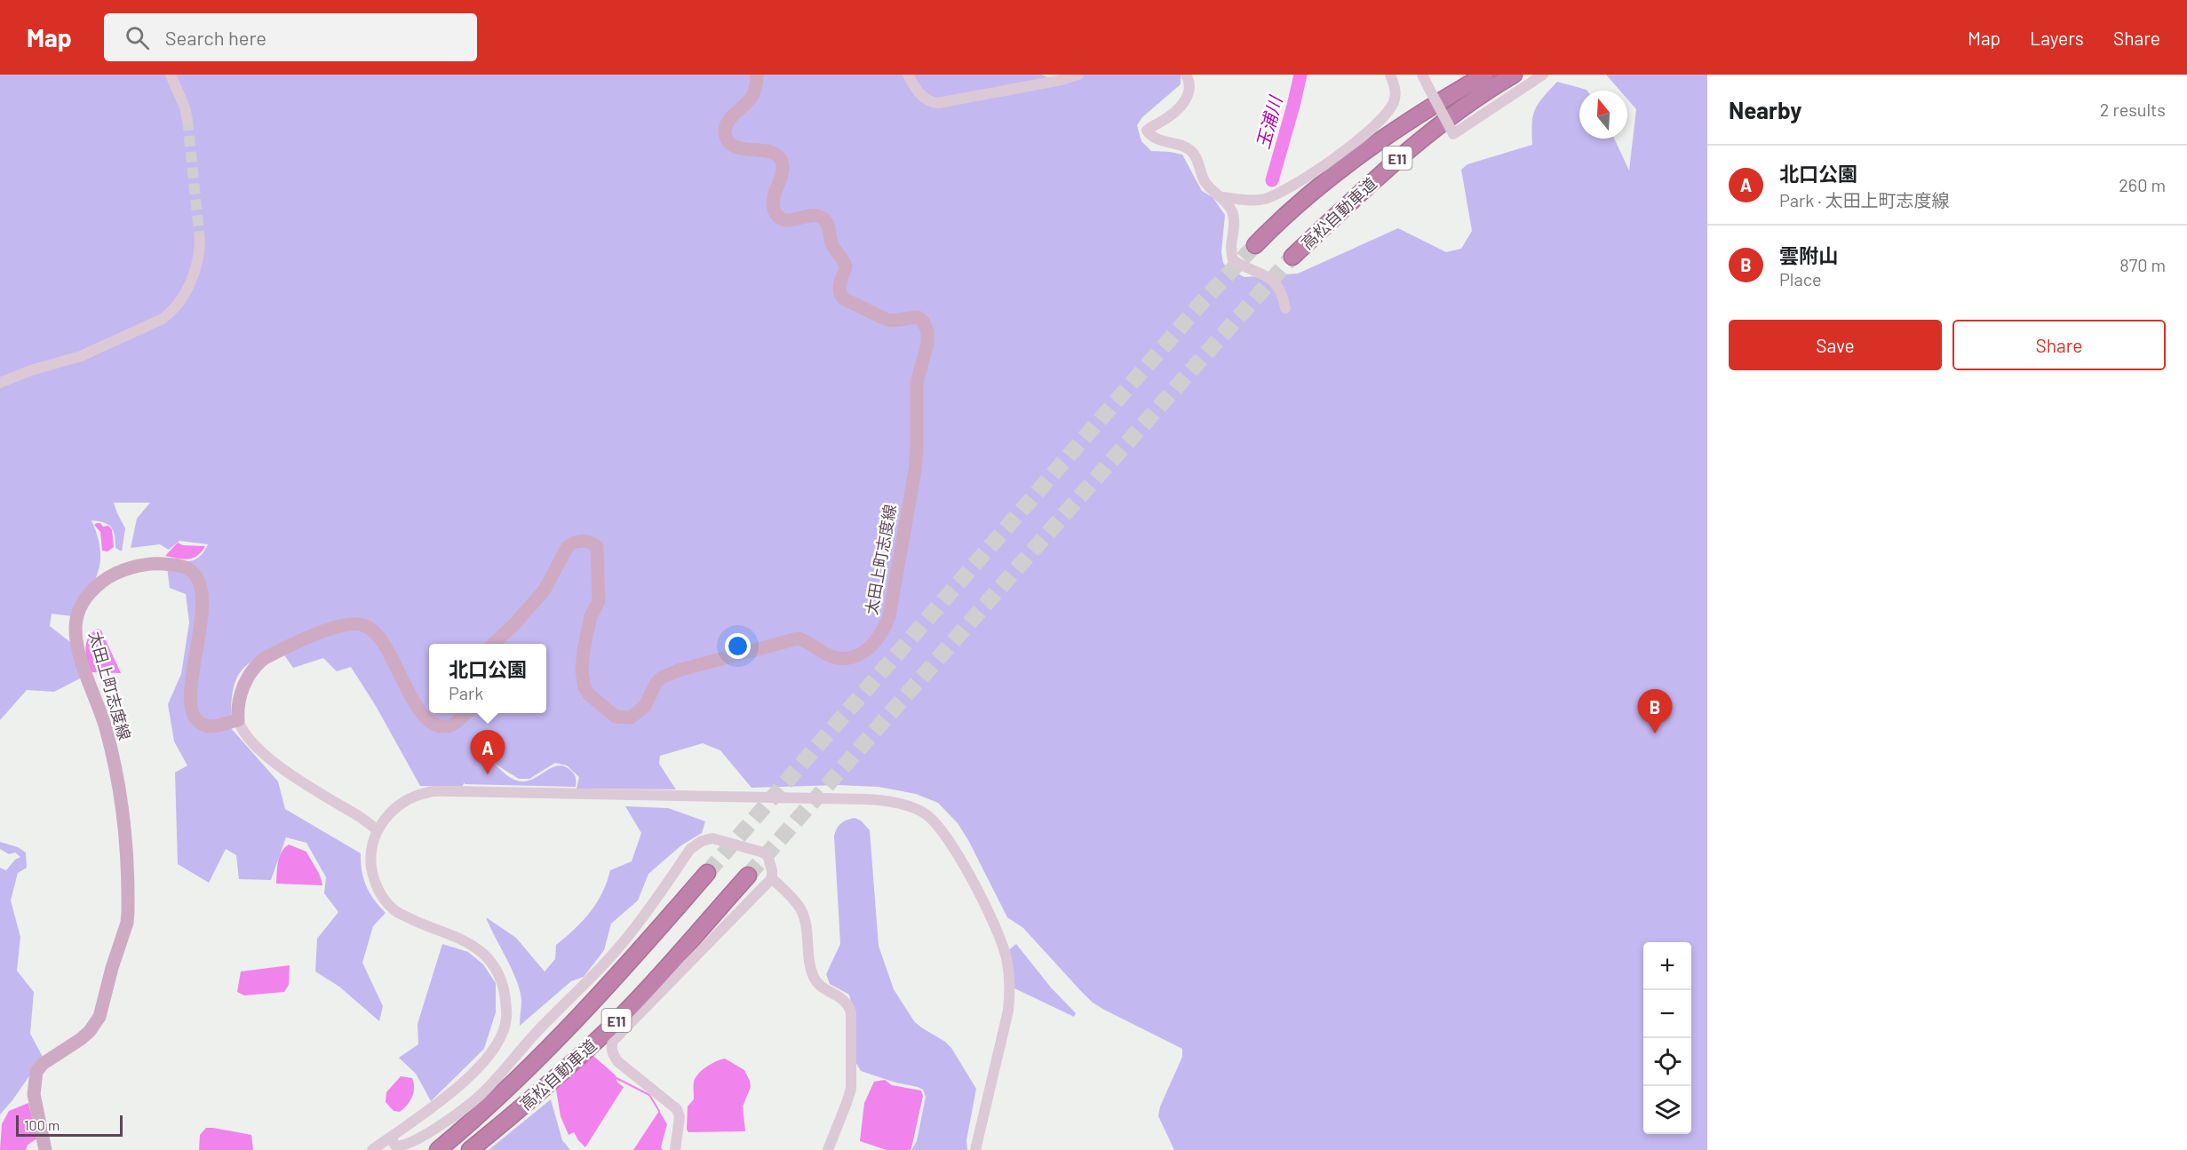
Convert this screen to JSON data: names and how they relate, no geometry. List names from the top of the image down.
{
  "streets": {
    "highway": ["E11", "高松自動車道"],
    "main road": ["太田上町志度線"]
  },
  "water": ["玉浦川"],
  "scale_bar": "100 m",
  "north": "top",
  "page": {
    "header": "Map",
    "search": "Search here",
    "nav": ["Map", "Layers", "Share"],
    "heading": ["Nearby", "2 results"],
    "list": [
      {
        "mark": "A",
        "name": "北口公園",
        "note": "Park · 太田上町志度線",
        "value": "260 m"
      },
      {
        "mark": "B",
        "name": "雲附山",
        "note": "Place",
        "value": "870 m"
      }
    ],
    "buttons": ["Save", "Share"],
    "popup": ["北口公園", "Park"],
    "pins": ["B", "A"],
    "map_buttons": ["+", "−"],
    "scale": "100 m"
  }
}
